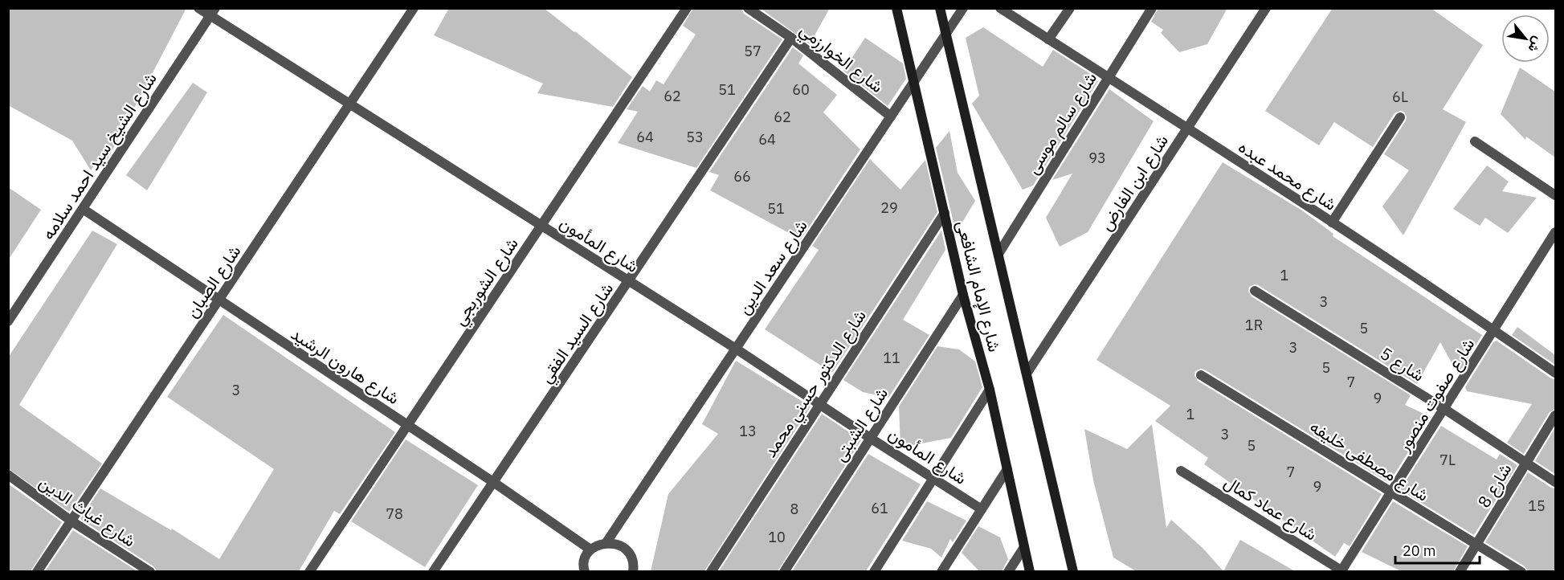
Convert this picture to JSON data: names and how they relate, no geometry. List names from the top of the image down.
{
  "streets": {
    "main road": ["شارع الإمام الشافعى"],
    "street": [
      "شارع الخوارزمي",
      "شارع سالم موسى",
      "شارع الشيخ سيد احمد سلامه",
      "شارع محمد عبده",
      "شارع ابن الفارض",
      "شارع المأمون",
      "شارع سعد الدين",
      "شارع الصبان",
      "شارع الشوربجي",
      "شارع السيد الفقي",
      "شارع 5",
      "شارع هارون الرشيد",
      "شارع الدكتور حسني محمد",
      "شارع صفوت منصور",
      "شارع الشبتى",
      "شارع مصطفى خليفه",
      "شارع 8",
      "شارع عماد كمال",
      "شارع غياث الدين"
    ]
  },
  "crossings": [
    ["شارع الخوارزمي", "شارع سعد الدين"],
    ["شارع الخوارزمي", "شارع السيد الفقي"],
    ["شارع سالم موسى", "شارع محمد عبده"],
    ["شارع سالم موسى", "شارع الإمام الشافعى"],
    ["شارع الشيخ سيد احمد سلامه", "شارع المأمون"],
    ["شارع الشيخ سيد احمد سلامه", "شارع هارون الرشيد"],
    ["شارع محمد عبده", "شارع ابن الفارض"],
    ["شارع محمد عبده", "شارع صفوت منصور"],
    ["شارع ابن الفارض", "شارع الإمام الشافعى"],
    ["شارع المأمون", "شارع سعد الدين"],
    ["شارع المأمون", "شارع الصبان"],
    ["شارع المأمون", "شارع الشوربجي"],
    ["شارع المأمون", "شارع السيد الفقي"],
    ["شارع المأمون", "شارع الدكتور حسني محمد"],
    ["شارع المأمون", "شارع الشبتى"],
    ["شارع سعد الدين", "شارع الإمام الشافعى"],
    ["شارع الصبان", "شارع هارون الرشيد"],
    ["شارع الصبان", "شارع غياث الدين"],
    ["شارع الشوربجي", "شارع هارون الرشيد"],
    ["شارع الإمام الشافعى", "شارع الدكتور حسني محمد"],
    ["شارع الإمام الشافعى", "شارع الشبتى"],
    ["شارع السيد الفقي", "شارع هارون الرشيد"],
    ["شارع 5", "شارع صفوت منصور"],
    ["شارع 5", "شارع 8"],
    ["شارع صفوت منصور", "شارع مصطفى خليفه"],
    ["شارع صفوت منصور", "شارع عماد كمال"],
    ["شارع مصطفى خليفه", "شارع 8"]
  ],
  "house_numbers": [
    "57",
    "51",
    "60",
    "62",
    "6L",
    "62",
    "64",
    "53",
    "64",
    "93",
    "66",
    "29",
    "51",
    "1",
    "3",
    "1R",
    "5",
    "3",
    "11",
    "5",
    "7",
    "3",
    "9",
    "1",
    "13",
    "3",
    "5",
    "7L",
    "7",
    "9",
    "15",
    "61",
    "8",
    "78",
    "10"
  ],
  "scale_bar": "20 m",
  "north": "bottom right"
}
